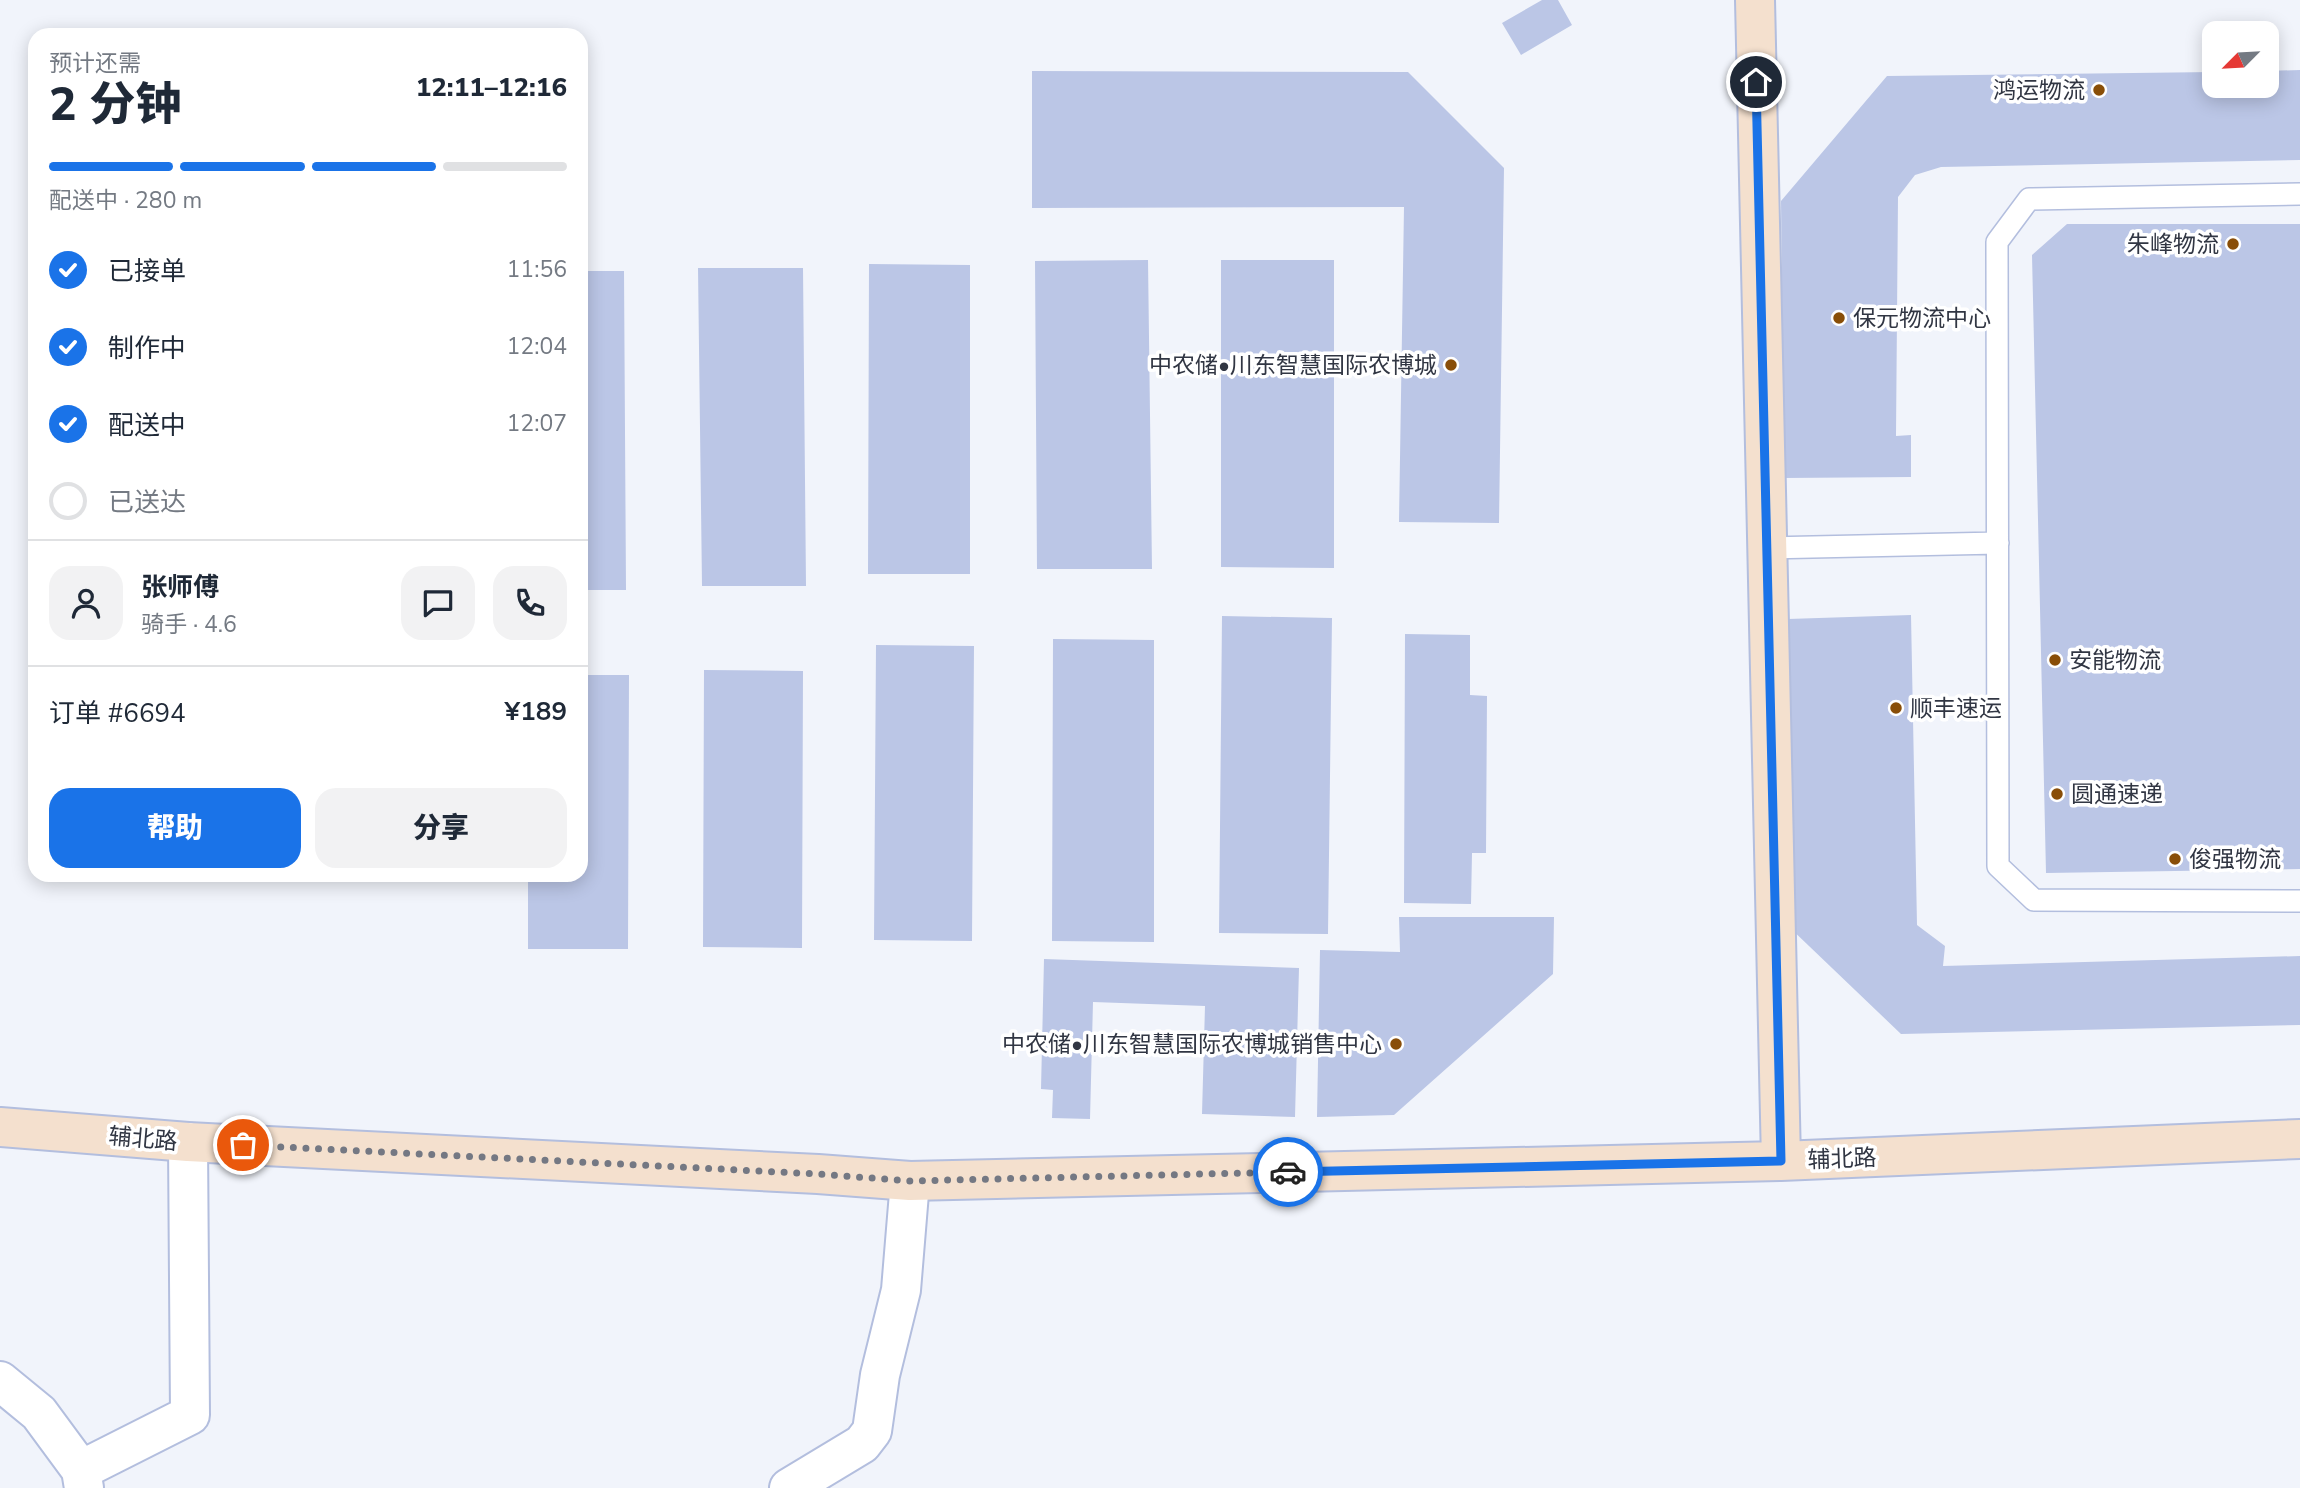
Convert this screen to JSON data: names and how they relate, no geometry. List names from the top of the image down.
{
  "streets": {
    "street": ["辅北路"]
  },
  "places": [
    "鸿运物流",
    "朱峰物流",
    "保元物流中心",
    "中农储•川东智慧国际农博城",
    "安能物流",
    "顺丰速运",
    "圆通速递",
    "俊强物流",
    "中农储•川东智慧国际农博城销售中心"
  ],
  "north": "bottom left",
  "page": {
    "heading": ["2 分钟", "预计还需", "12:11–12:16"],
    "panel": [
      "张师傅",
      "骑手 · 4.6",
      "订单 #6694",
      "¥189"
    ],
    "bar": "配送中 · 280 m",
    "list": [
      ["已接单", "11:56"],
      ["制作中", "12:04"],
      ["配送中", "12:07"],
      "已送达"
    ],
    "buttons": ["帮助", "分享"]
  }
}
